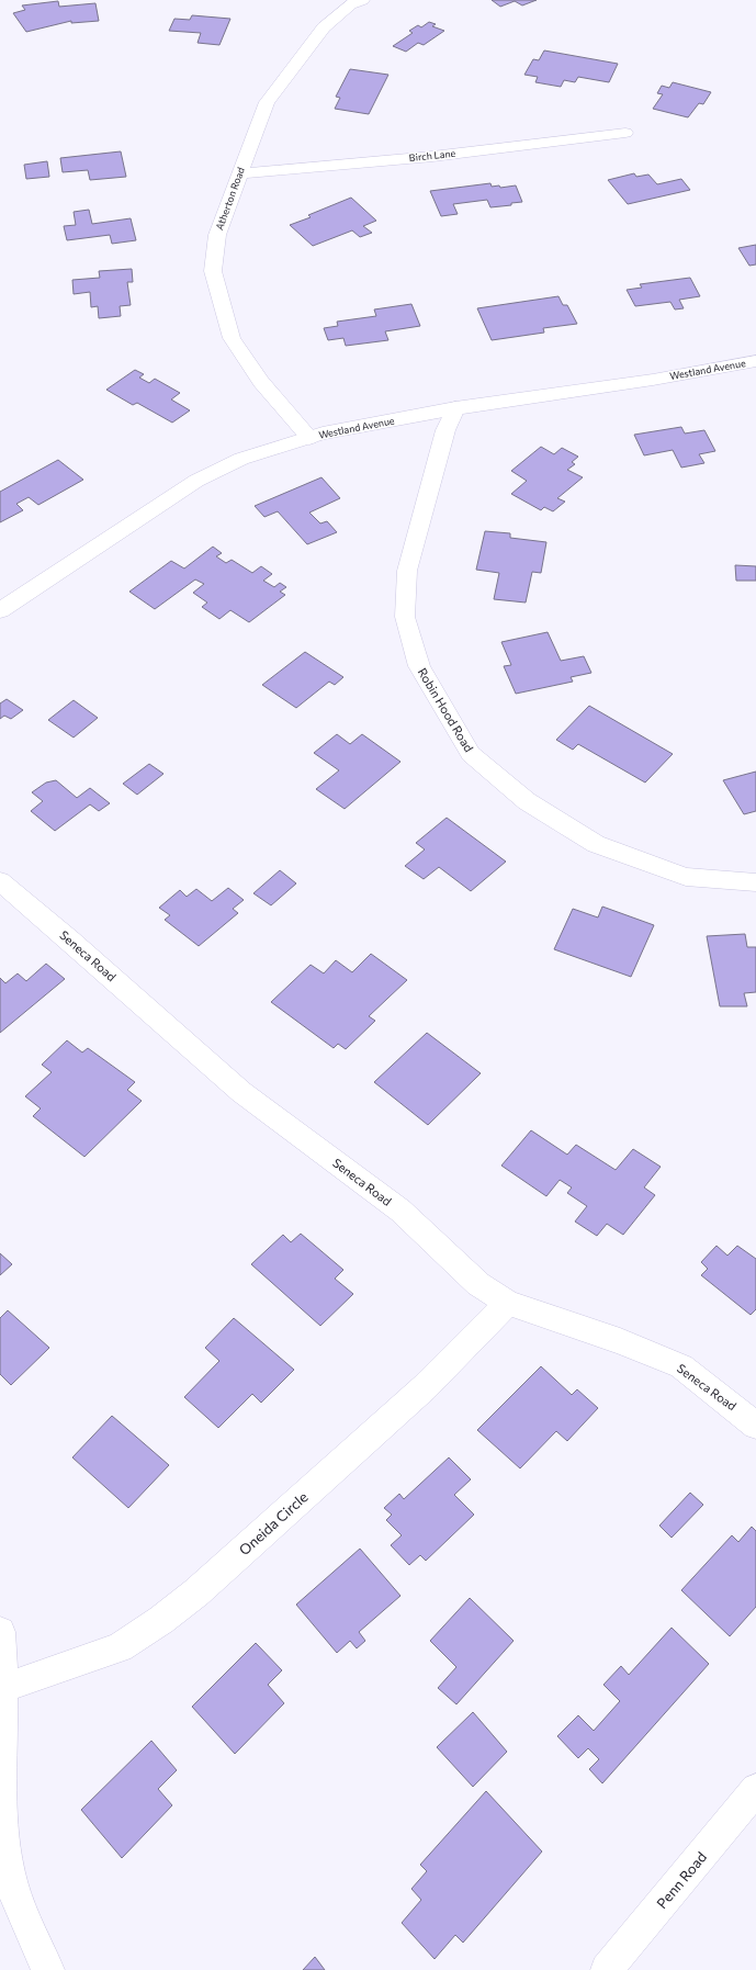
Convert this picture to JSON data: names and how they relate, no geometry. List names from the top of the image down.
{
  "streets": {
    "street": [
      "Birch Lane",
      "Atherton Road",
      "Westland Avenue",
      "Robin Hood Road",
      "Seneca Road",
      "Oneida Circle",
      "Penn Road"
    ]
  },
  "crossings": [
    ["Birch Lane", "Atherton Road"],
    ["Atherton Road", "Westland Avenue"],
    ["Westland Avenue", "Robin Hood Road"],
    ["Seneca Road", "Oneida Circle"]
  ]
}
